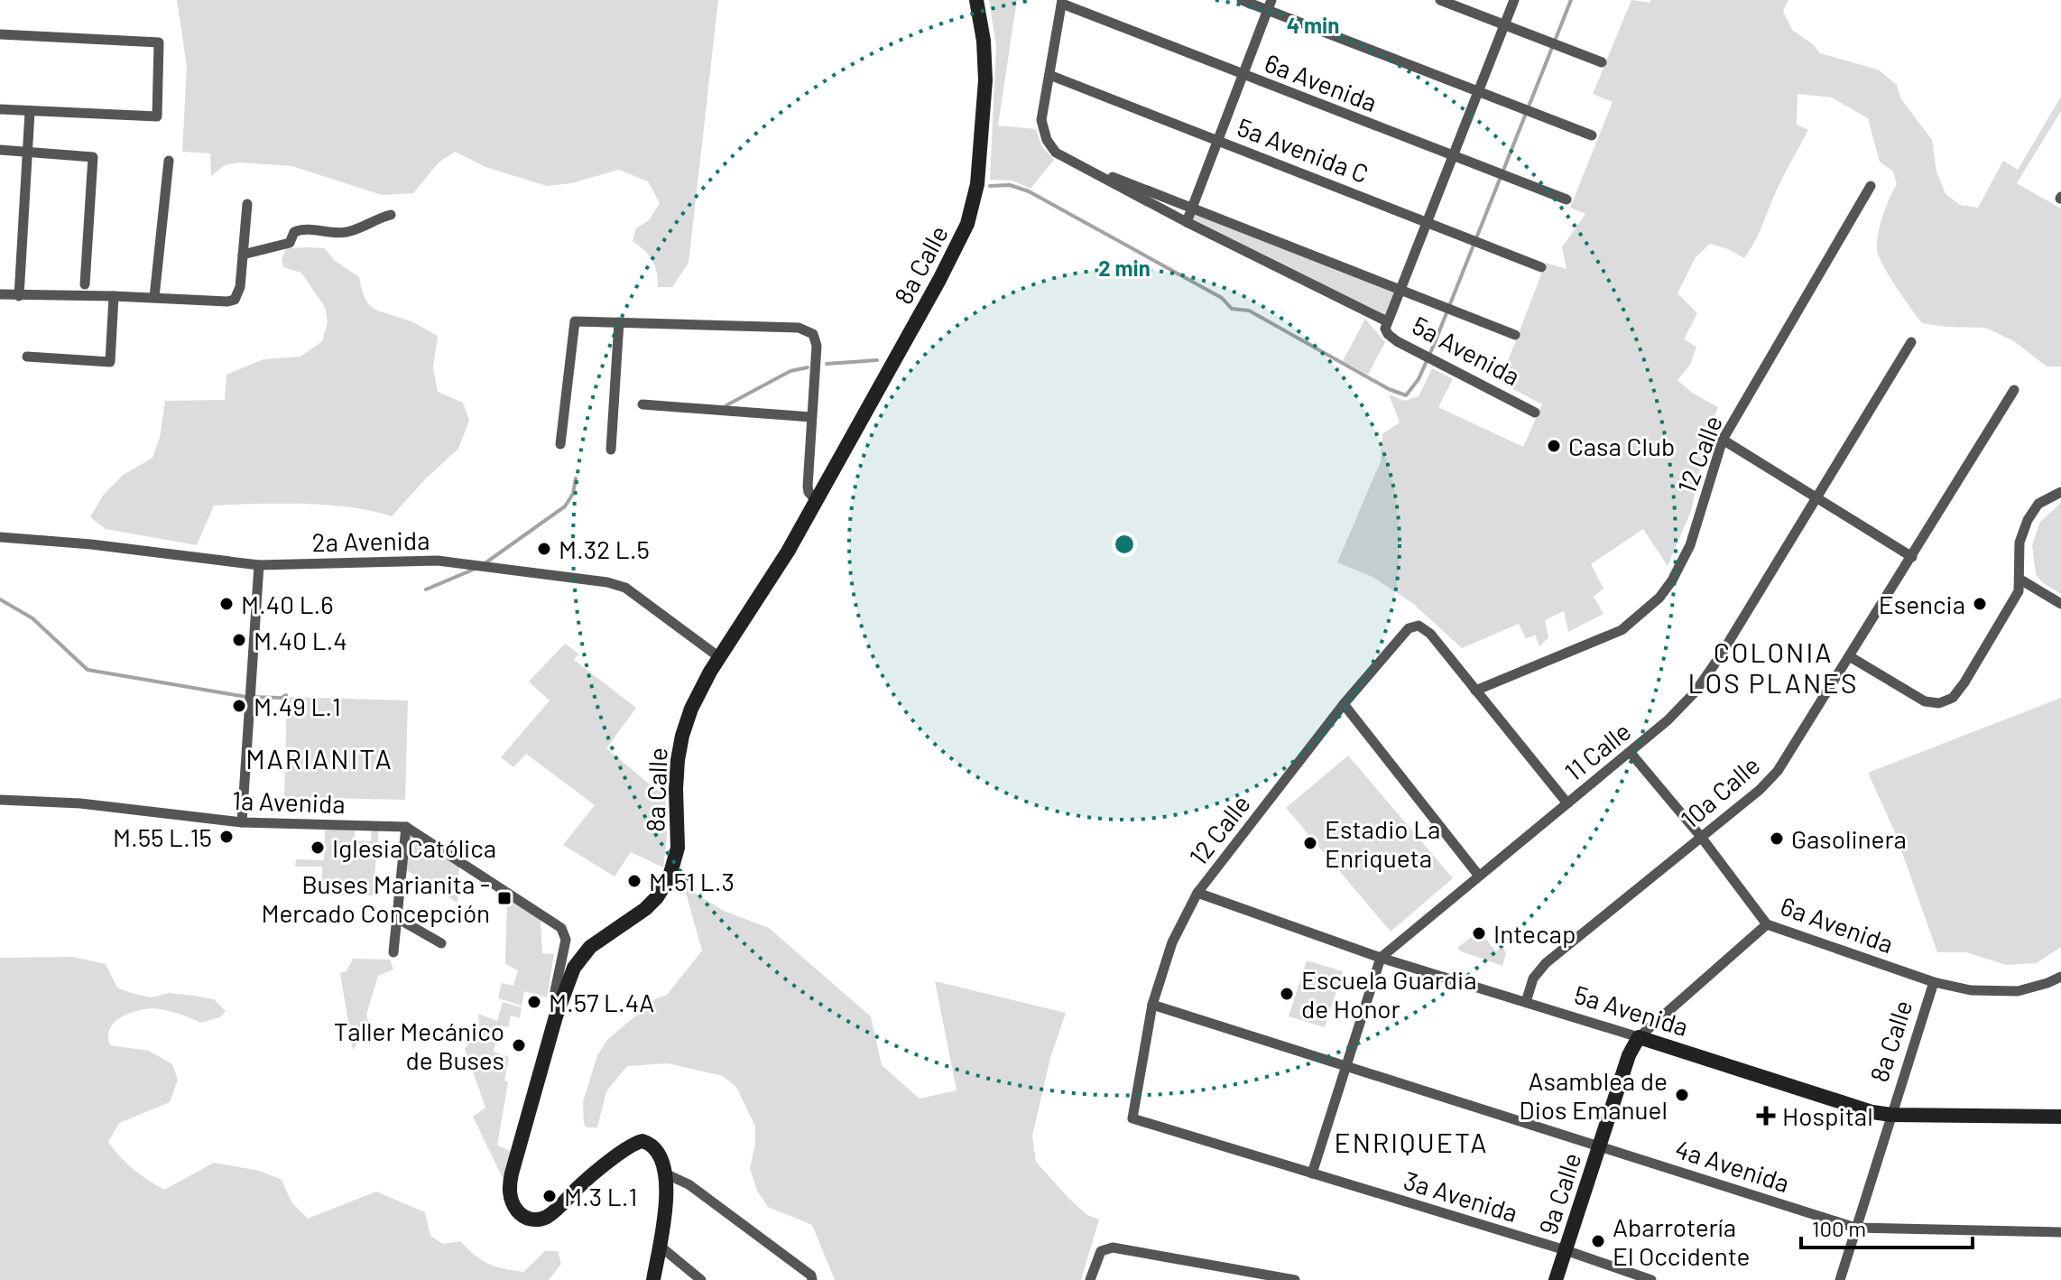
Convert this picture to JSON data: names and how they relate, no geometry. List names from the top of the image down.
{
  "streets": {
    "main road": ["8a Calle", "5a Avenida", "9a Calle"],
    "street": [
      "6a Avenida",
      "5a Avenida C",
      "12 Calle",
      "2a Avenida",
      "11 Calle",
      "10a Calle",
      "1a Avenida",
      "4a Avenida",
      "3a Avenida"
    ]
  },
  "crossings": [
    ["6a Avenida", "8a Calle"],
    ["6a Avenida", "11 Calle"],
    ["6a Avenida", "10a Calle"],
    ["6a Avenida", "9a Calle"],
    ["8a Calle", "5a Avenida"],
    ["8a Calle", "2a Avenida"],
    ["8a Calle", "4a Avenida"],
    ["5a Avenida", "12 Calle"],
    ["5a Avenida", "11 Calle"],
    ["5a Avenida", "10a Calle"],
    ["5a Avenida", "9a Calle"],
    ["12 Calle", "4a Avenida"],
    ["12 Calle", "3a Avenida"],
    ["4a Avenida", "9a Calle"],
    ["9a Calle", "3a Avenida"]
  ],
  "districts": ["COLONIA LOS PLANES", "MARIANITA", "ENRIQUETA"],
  "places": {
    "other": [
      "Casa Club",
      "M.32 L.5",
      "M.40 L.6",
      "Esencia",
      "M.40 L.4",
      "M.49 L.1",
      "M.55 L.15",
      "Gasolinera",
      "Estadio La Enriqueta",
      "Iglesia Católica",
      "M.51 L.3",
      "Intecap",
      "Escuela Guardia de Honor",
      "M.57 L.4A",
      "Taller Mecánico de Buses",
      "Asamblea de Dios Emanuel",
      "M.3 L.1",
      "Abarrotería El Occidente"
    ],
    "transit": ["Buses Marianita - Mercado Concepción"],
    "health": ["Hospital"]
  },
  "scale_bar": "100 m",
  "rings": ["4 min", "2 min"]
}
